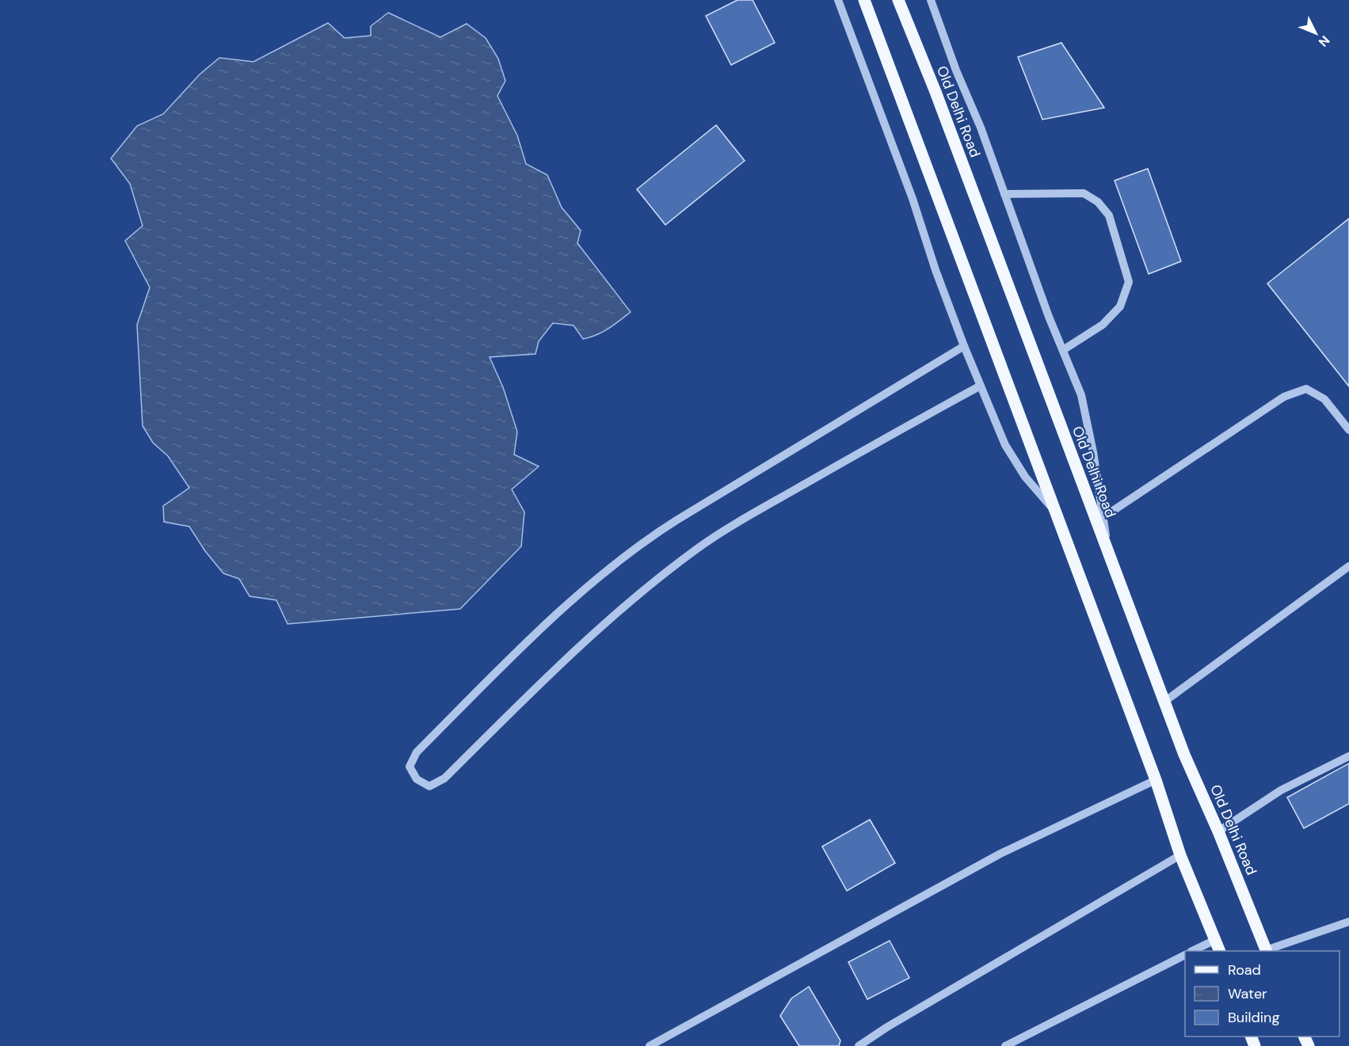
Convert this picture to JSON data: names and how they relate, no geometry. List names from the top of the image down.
{
  "streets": {
    "main road": ["Old Delhi Road"]
  },
  "legend": ["Road", "Water", "Building"],
  "north": "bottom right"
}
